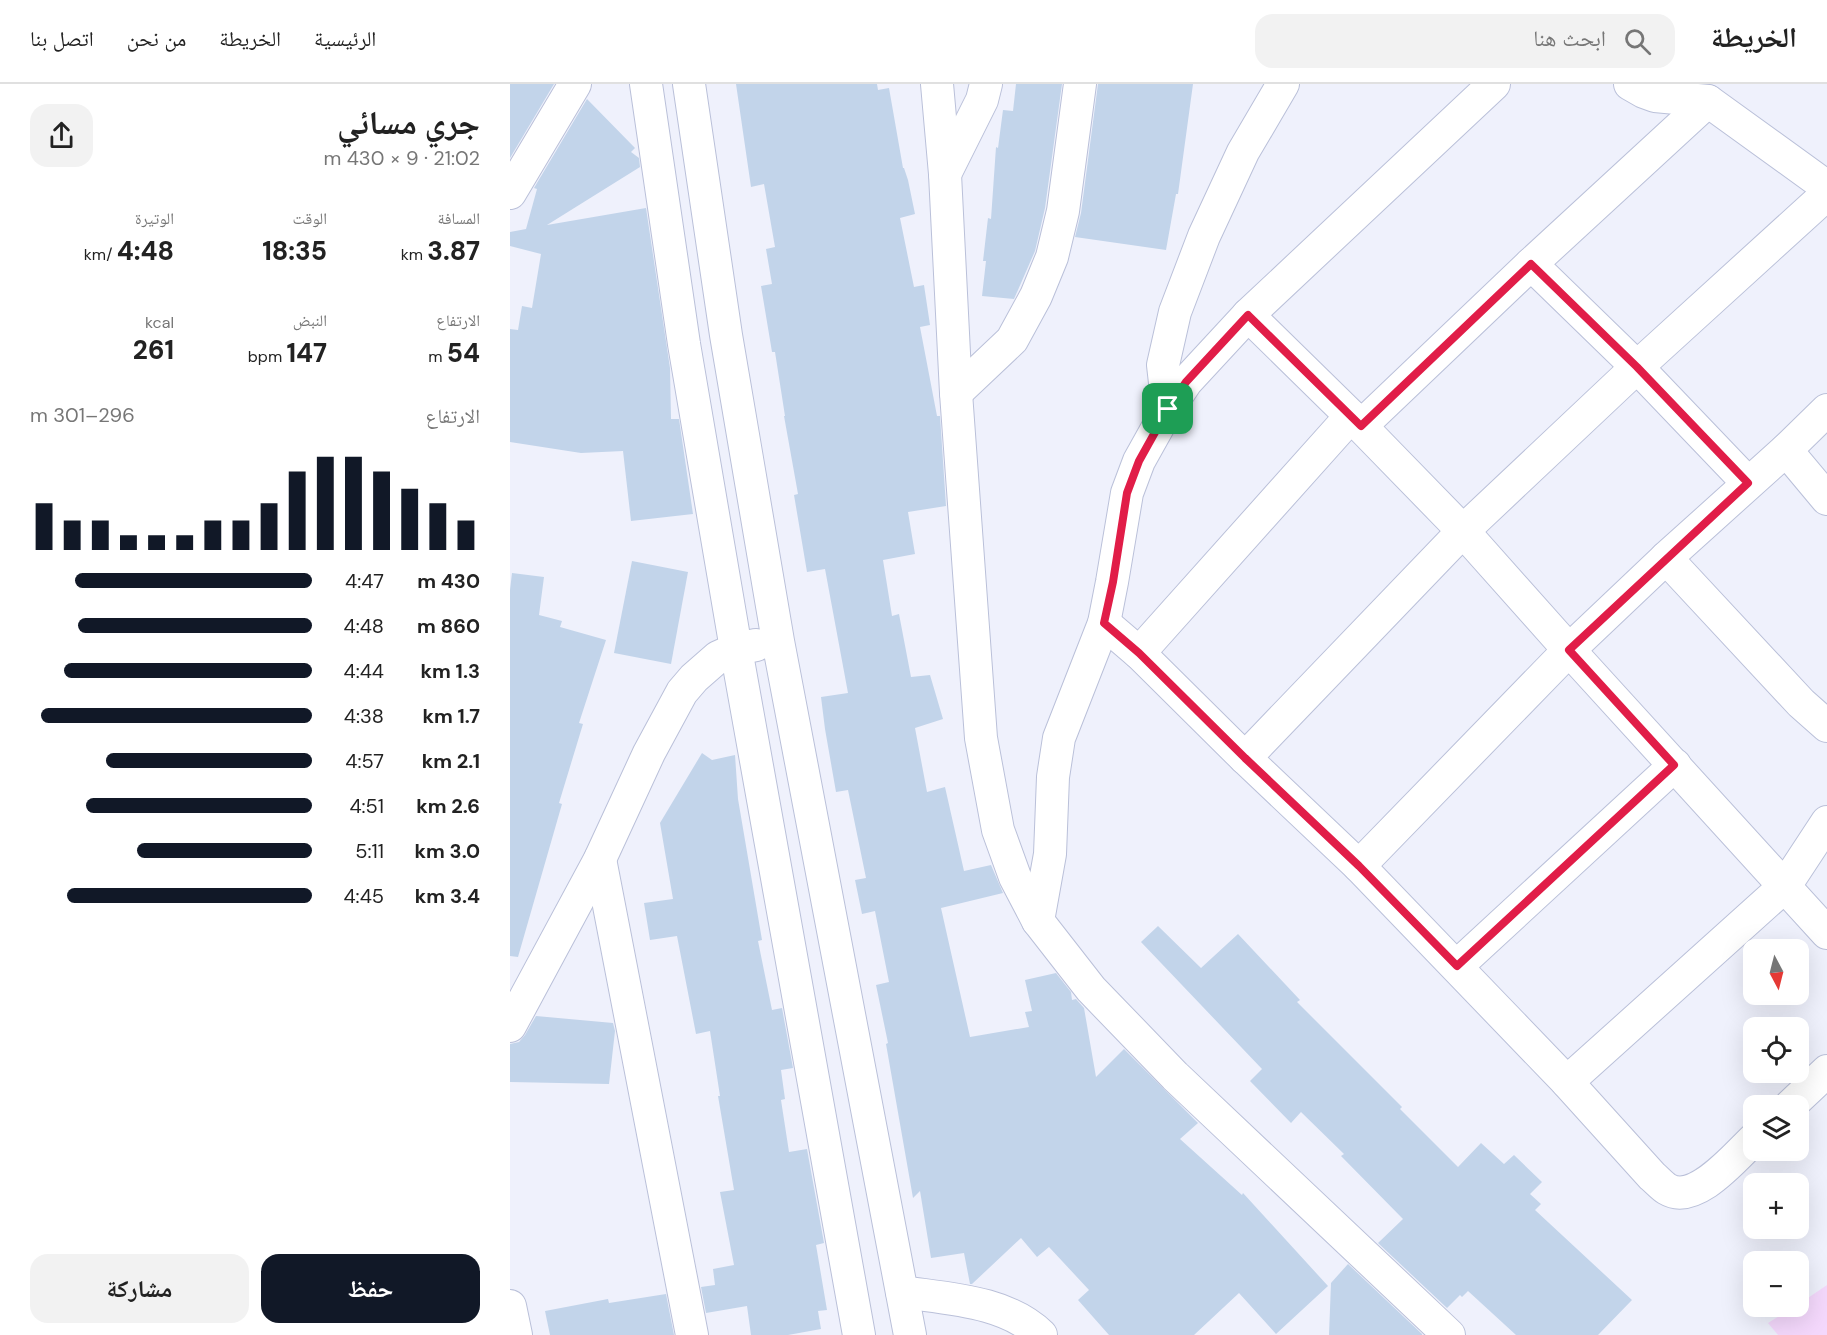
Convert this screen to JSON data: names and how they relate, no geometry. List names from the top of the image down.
{
  "north": "bottom",
  "page": {
    "header": "الخريطة",
    "search": "ابحث هنا",
    "nav": [
      "الرئيسية",
      "الخريطة",
      "من نحن",
      "اتصل بنا"
    ],
    "heading": ["جري مسائي", "21:02 · 9 × 430 m"],
    "stats": [
      ["المسافة", "3.87 km"],
      ["الوقت", "18:35"],
      ["الوتيرة", "4:48 /km"],
      ["الارتفاع", "54 m"],
      ["النبض", "147 bpm"],
      ["kcal", "261"]
    ],
    "chart": ["الارتفاع", "296–301 m"],
    "list": [
      {
        "name": "430 m",
        "note": "4:47"
      },
      {
        "name": "860 m",
        "note": "4:48"
      },
      {
        "name": "1.3 km",
        "note": "4:44"
      },
      {
        "name": "1.7 km",
        "note": "4:38"
      },
      {
        "name": "2.1 km",
        "note": "4:57"
      },
      {
        "name": "2.6 km",
        "note": "4:51"
      },
      {
        "name": "3.0 km",
        "note": "5:11"
      },
      {
        "name": "3.4 km",
        "note": "4:45"
      }
    ],
    "map_buttons": ["+", "−"],
    "buttons": ["حفظ", "مشاركة"]
  }
}
